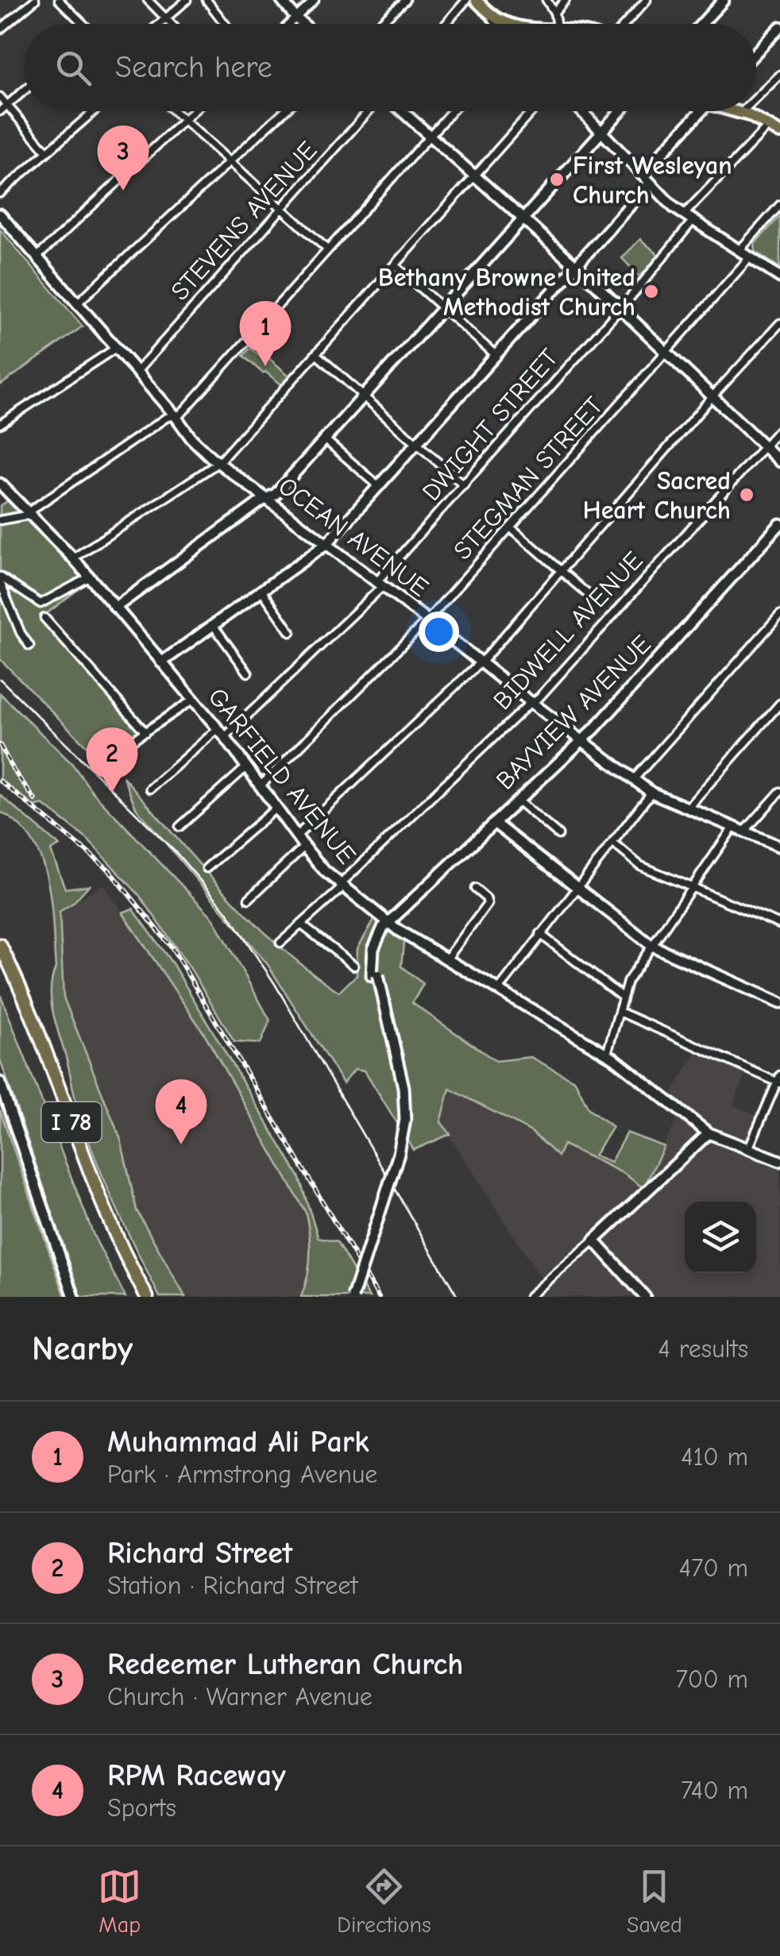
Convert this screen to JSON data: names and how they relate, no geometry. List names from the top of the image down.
{
  "streets": {
    "highway": ["I 78"],
    "street": [
      "STEVENS AVENUE",
      "DWIGHT STREET",
      "STEGMAN STREET",
      "OCEAN AVENUE",
      "BIDWELL AVENUE",
      "BAYVIEW AVENUE",
      "GARFIELD AVENUE"
    ]
  },
  "crossings": [
    ["STEVENS AVENUE", "OCEAN AVENUE"],
    ["DWIGHT STREET", "OCEAN AVENUE"],
    ["DWIGHT STREET", "GARFIELD AVENUE"],
    ["STEGMAN STREET", "OCEAN AVENUE"],
    ["STEGMAN STREET", "GARFIELD AVENUE"],
    ["OCEAN AVENUE", "BIDWELL AVENUE"],
    ["OCEAN AVENUE", "BAYVIEW AVENUE"],
    ["BIDWELL AVENUE", "GARFIELD AVENUE"],
    ["BAYVIEW AVENUE", "GARFIELD AVENUE"]
  ],
  "places": ["First Wesleyan Church", "Bethany Browne United Methodist Church", "Sacred Heart Church"],
  "page": {
    "search": "Search here",
    "pins": [
      "3",
      "1",
      "2",
      "4"
    ],
    "heading": ["Nearby", "4 results"],
    "list": [
      {
        "mark": "1",
        "name": "Muhammad Ali Park",
        "note": "Park · Armstrong Avenue",
        "value": "410 m"
      },
      {
        "mark": "2",
        "name": "Richard Street",
        "note": "Station · Richard Street",
        "value": "470 m"
      },
      {
        "mark": "3",
        "name": "Redeemer Lutheran Church",
        "note": "Church · Warner Avenue",
        "value": "700 m"
      },
      {
        "mark": "4",
        "name": "RPM Raceway",
        "note": "Sports",
        "value": "740 m"
      }
    ],
    "nav": ["Map", "Directions", "Saved"]
  }
}
